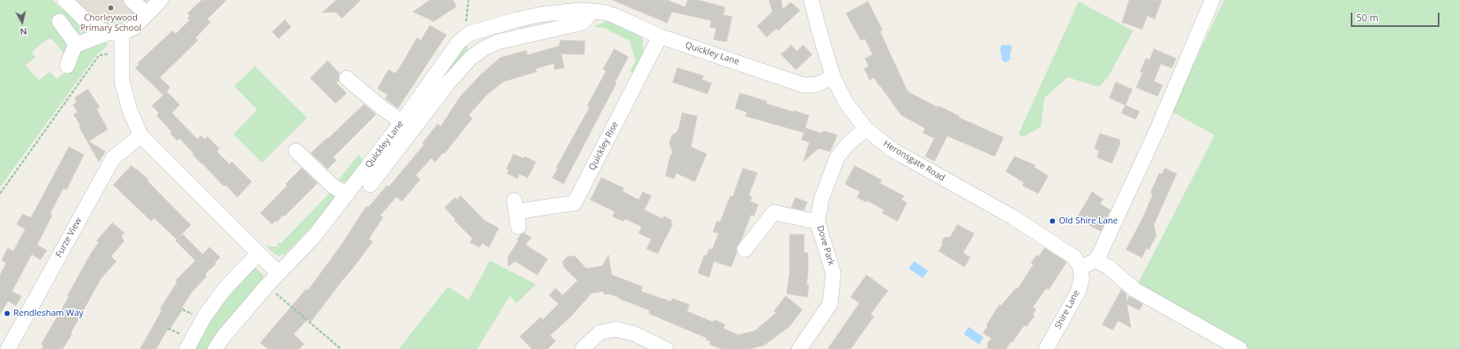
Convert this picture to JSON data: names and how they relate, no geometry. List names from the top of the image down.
{
  "streets": {
    "street": [
      "Quickley Lane",
      "Quickley Rise",
      "Heronsgate Road",
      "Furze View",
      "Dove Park",
      "Shire Lane"
    ]
  },
  "crossings": [
    ["Quickley Lane", "Quickley Rise"],
    ["Quickley Lane", "Heronsgate Road"],
    ["Heronsgate Road", "Dove Park"],
    ["Heronsgate Road", "Shire Lane"]
  ],
  "places": ["Chorleywood Primary School", "Old Shire Lane", "Rendlesham Way"],
  "scale_bar": "50 m",
  "north": "bottom"
}
